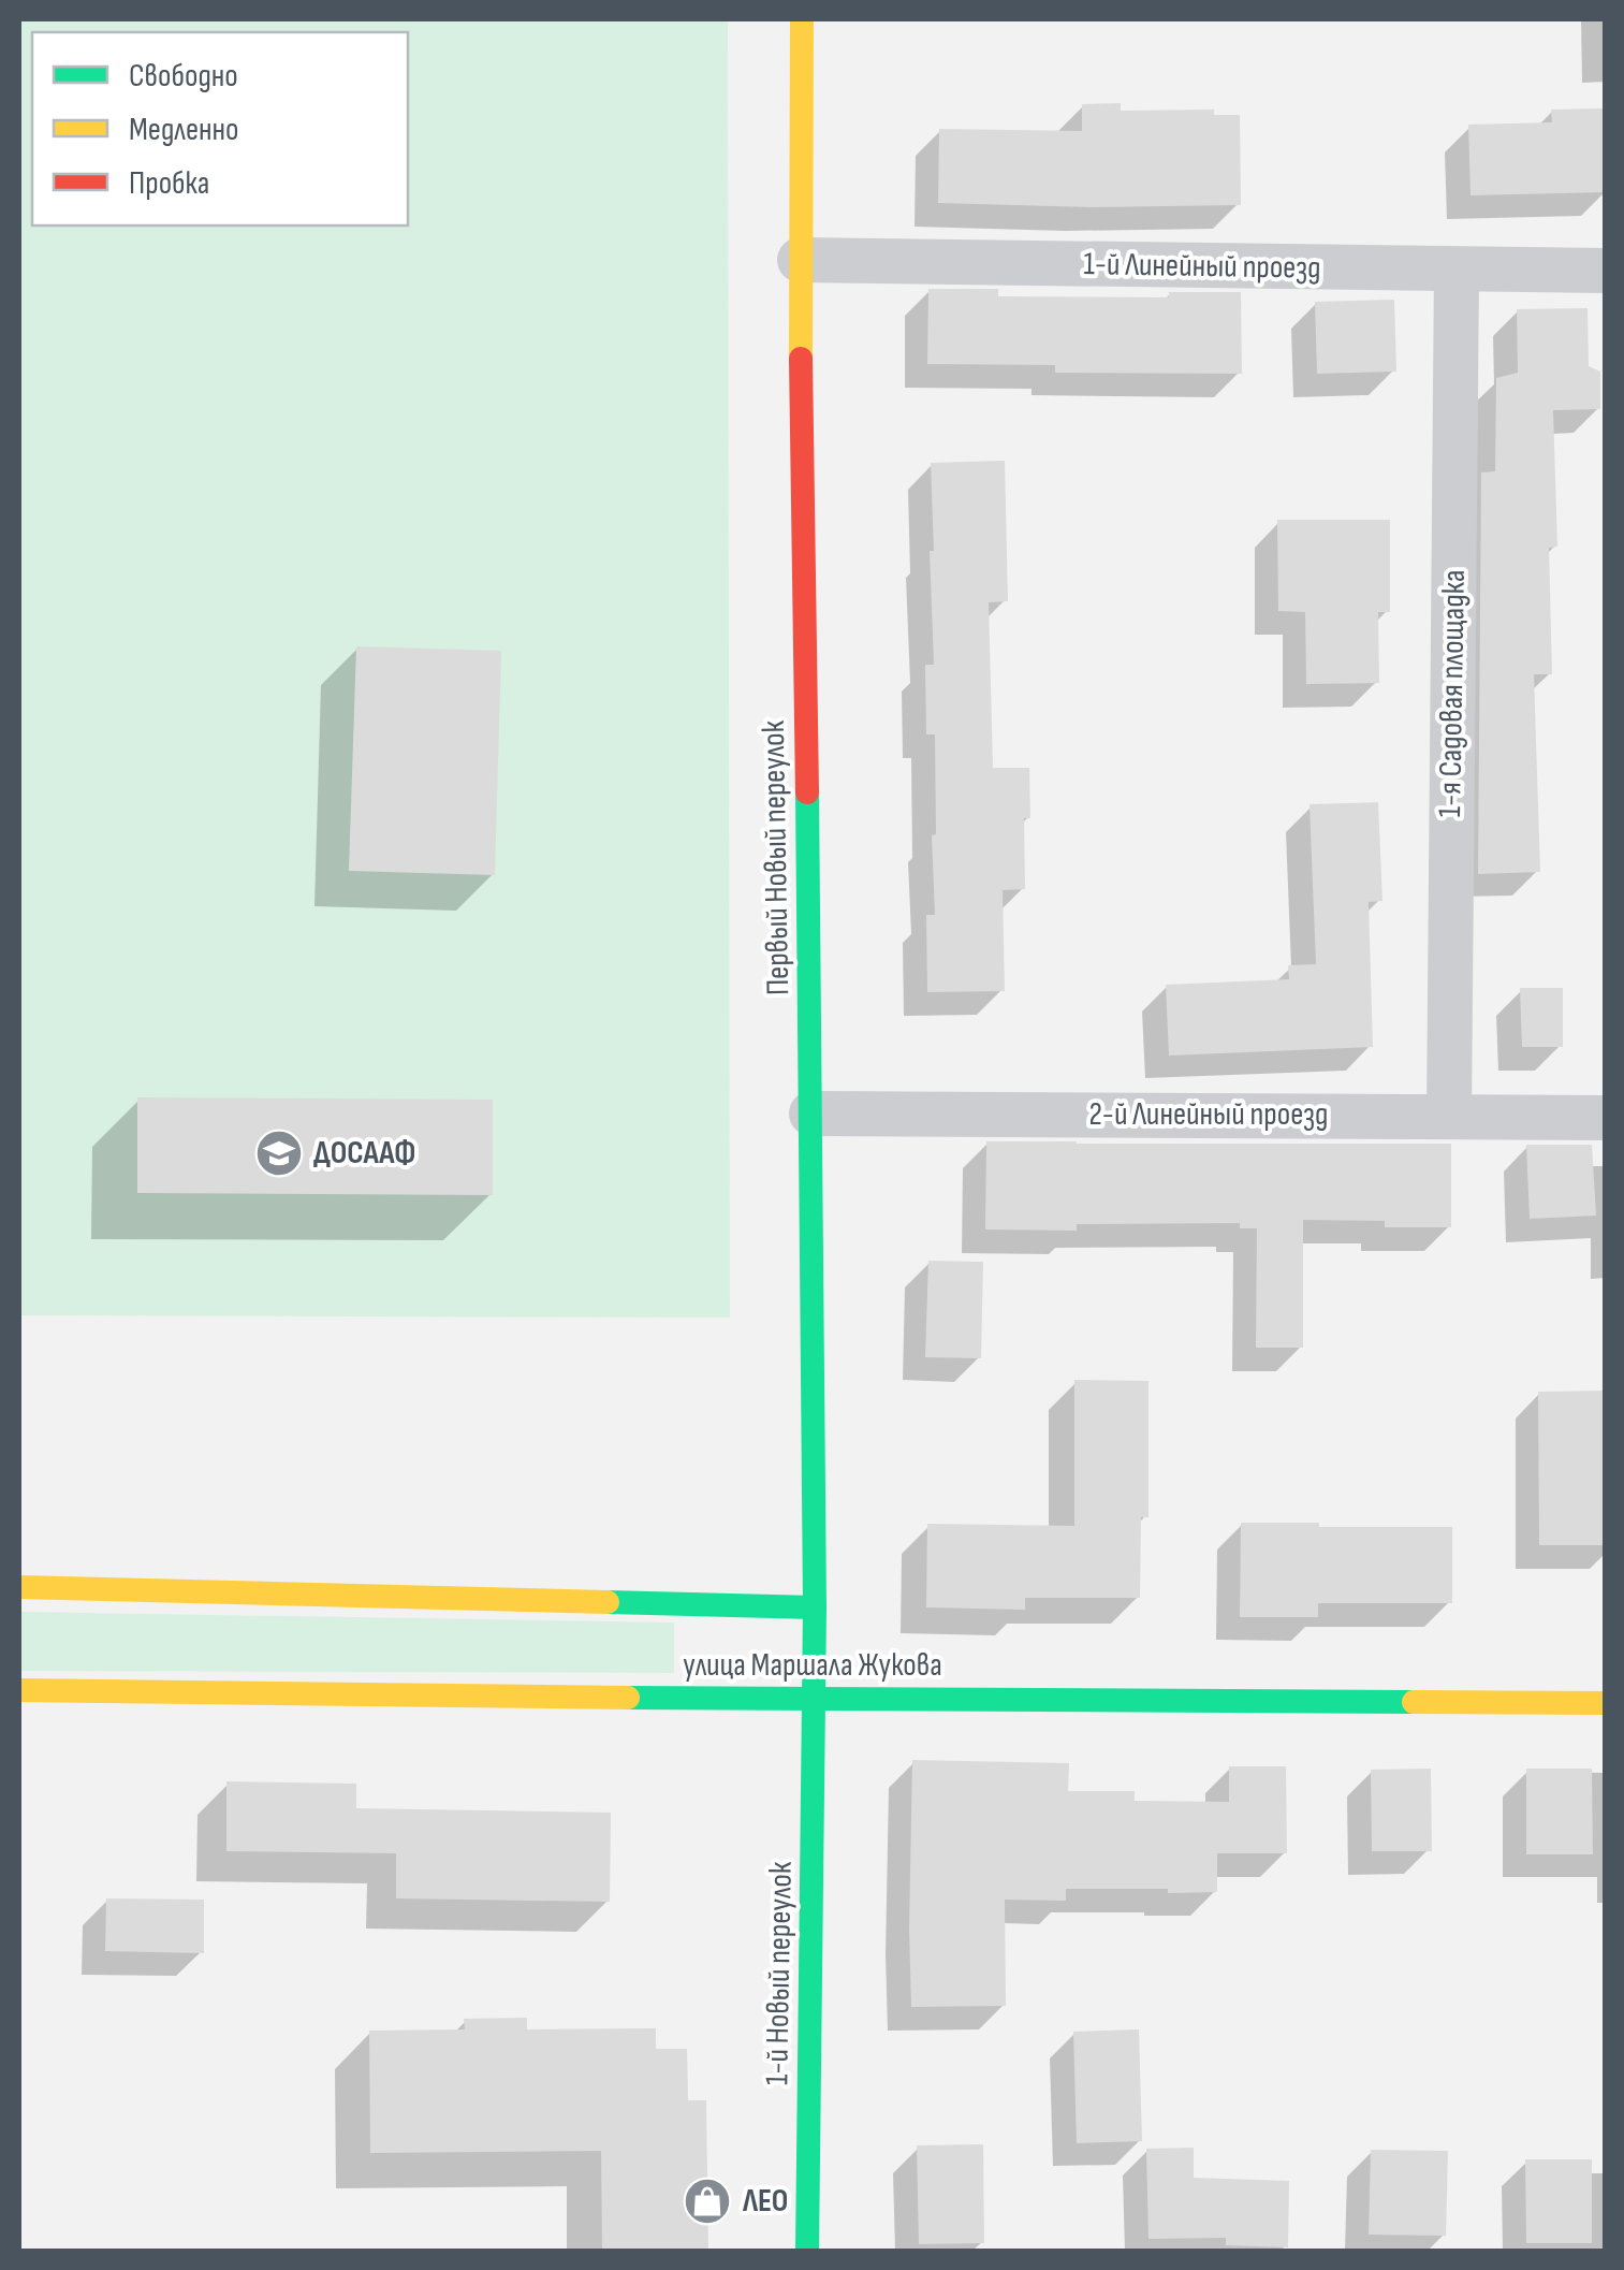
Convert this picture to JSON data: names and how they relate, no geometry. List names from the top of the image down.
{
  "streets": {
    "main road": ["Первый Новый переулок", "улица Маршала Жукова", "1-й Новый переулок"],
    "street": ["1-й Линейный проезд", "1-я Садовая площадка", "2-й Линейный проезд"]
  },
  "crossings": [
    ["1-й Линейный проезд", "1-я Садовая площадка"],
    ["1-й Линейный проезд", "Первый Новый переулок"],
    ["1-я Садовая площадка", "2-й Линейный проезд"],
    ["Первый Новый переулок", "2-й Линейный проезд"],
    ["Первый Новый переулок", "улица Маршала Жукова"],
    ["Первый Новый переулок", "1-й Новый переулок"],
    ["улица Маршала Жукова", "1-й Новый переулок"]
  ],
  "places": {
    "school or university": ["ДОСААФ"],
    "shop": ["ЛЕО"]
  },
  "legend": ["Свободно", "Медленно", "Пробка"]
}
